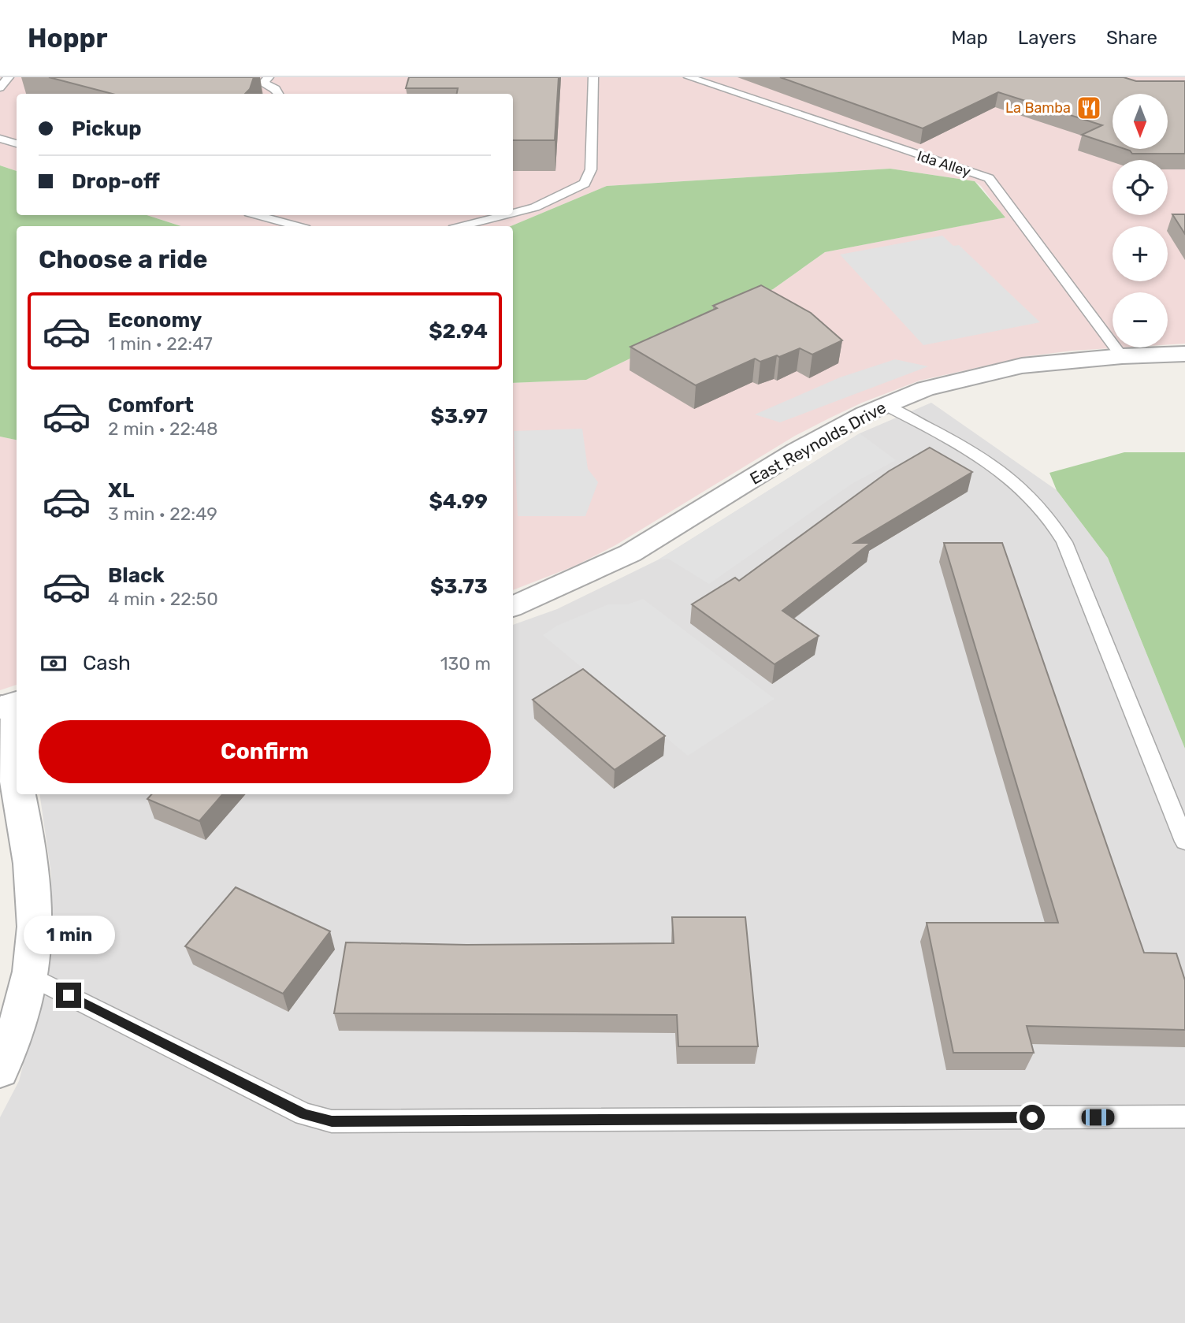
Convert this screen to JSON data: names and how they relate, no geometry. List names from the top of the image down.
{
  "streets": {
    "street": ["East Reynolds Drive"],
    "lane": ["Ida Alley"]
  },
  "crossings": [
    ["Ida Alley", "East Reynolds Drive"]
  ],
  "places": {
    "restaurant": ["La Bamba"]
  },
  "north": "bottom",
  "page": {
    "header": "Hoppr",
    "nav": ["Map", "Layers", "Share"],
    "map_buttons": ["+", "−"],
    "banner": ["Pickup", "Drop-off"],
    "heading": "Choose a ride",
    "list": [
      {
        "name": "Economy",
        "note": "1 min · 22:47",
        "value": "$2.94"
      },
      {
        "name": "Comfort",
        "note": "2 min · 22:48",
        "value": "$3.97"
      },
      {
        "name": "XL",
        "note": "3 min · 22:49",
        "value": "$4.99"
      },
      {
        "name": "Black",
        "note": "4 min · 22:50",
        "value": "$3.73"
      }
    ],
    "pay": ["Cash", "130 m"],
    "buttons": "Confirm",
    "bubble": "1 min"
  }
}
